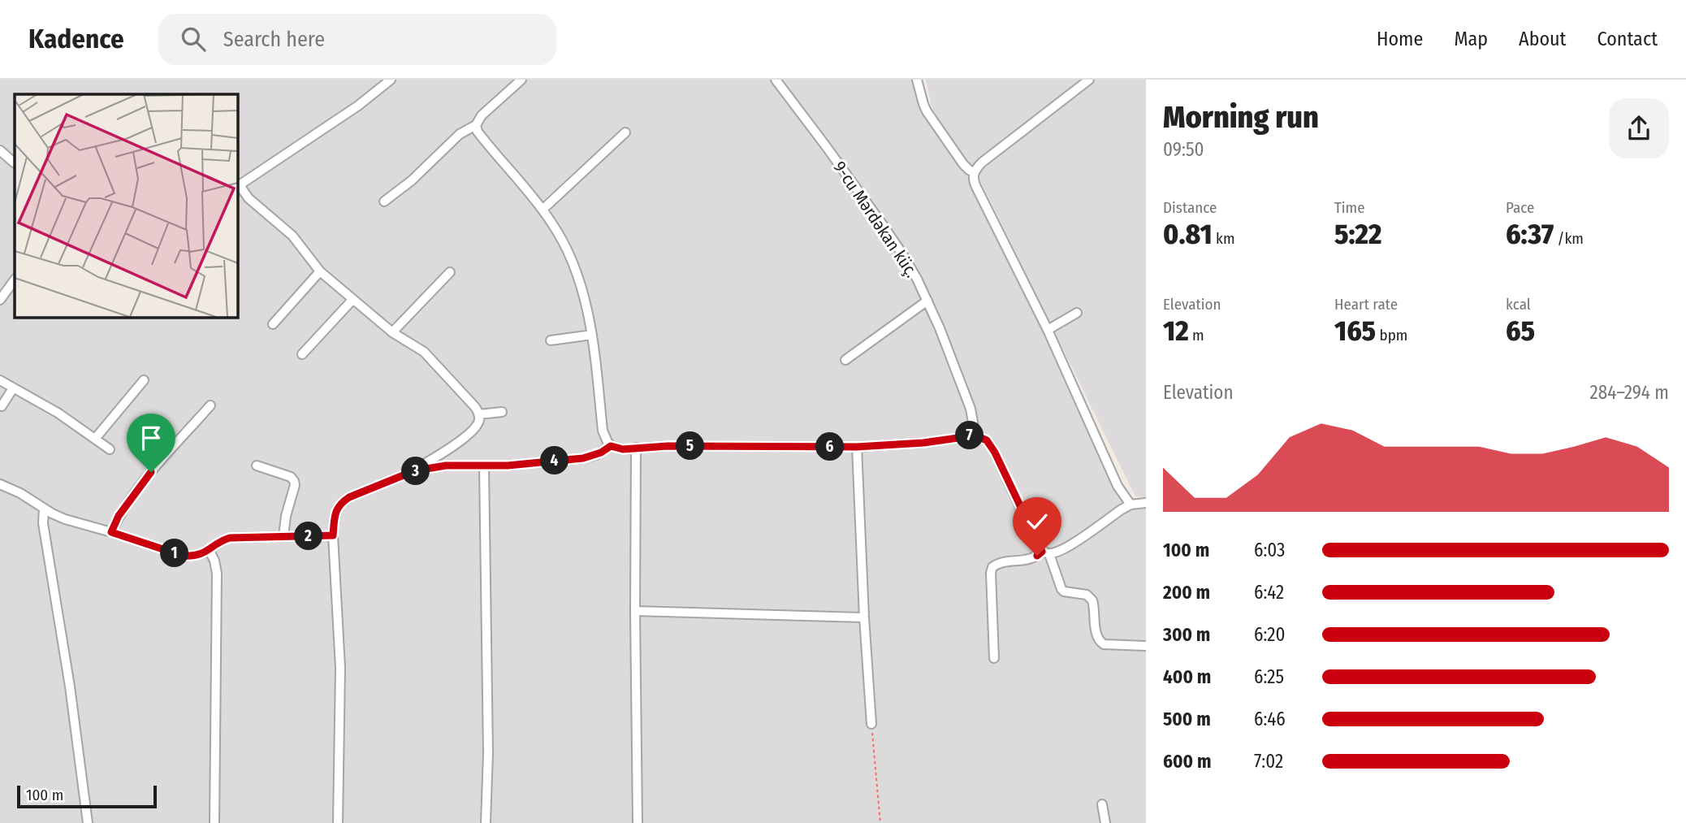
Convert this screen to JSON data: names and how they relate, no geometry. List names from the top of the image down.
{
  "streets": {
    "street": ["9-cu Mərdəkan küç."]
  },
  "scale_bar": "100 m",
  "page": {
    "header": "Kadence",
    "search": "Search here",
    "nav": [
      "Home",
      "Map",
      "About",
      "Contact"
    ],
    "heading": ["Morning run", "09:50"],
    "stats": [
      ["Distance", "0.81 km"],
      ["Time", "5:22"],
      ["Pace", "6:37 /km"],
      ["Elevation", "12 m"],
      ["Heart rate", "165 bpm"],
      ["kcal", "65"]
    ],
    "chart": ["Elevation", "284–294 m"],
    "pins": [
      "7",
      "5",
      "6",
      "4",
      "3",
      "2",
      "1"
    ],
    "list": [
      {
        "name": "100 m",
        "note": "6:03"
      },
      {
        "name": "200 m",
        "note": "6:42"
      },
      {
        "name": "300 m",
        "note": "6:20"
      },
      {
        "name": "400 m",
        "note": "6:25"
      },
      {
        "name": "500 m",
        "note": "6:46"
      },
      {
        "name": "600 m",
        "note": "7:02"
      }
    ],
    "scale": "100 m"
  }
}
